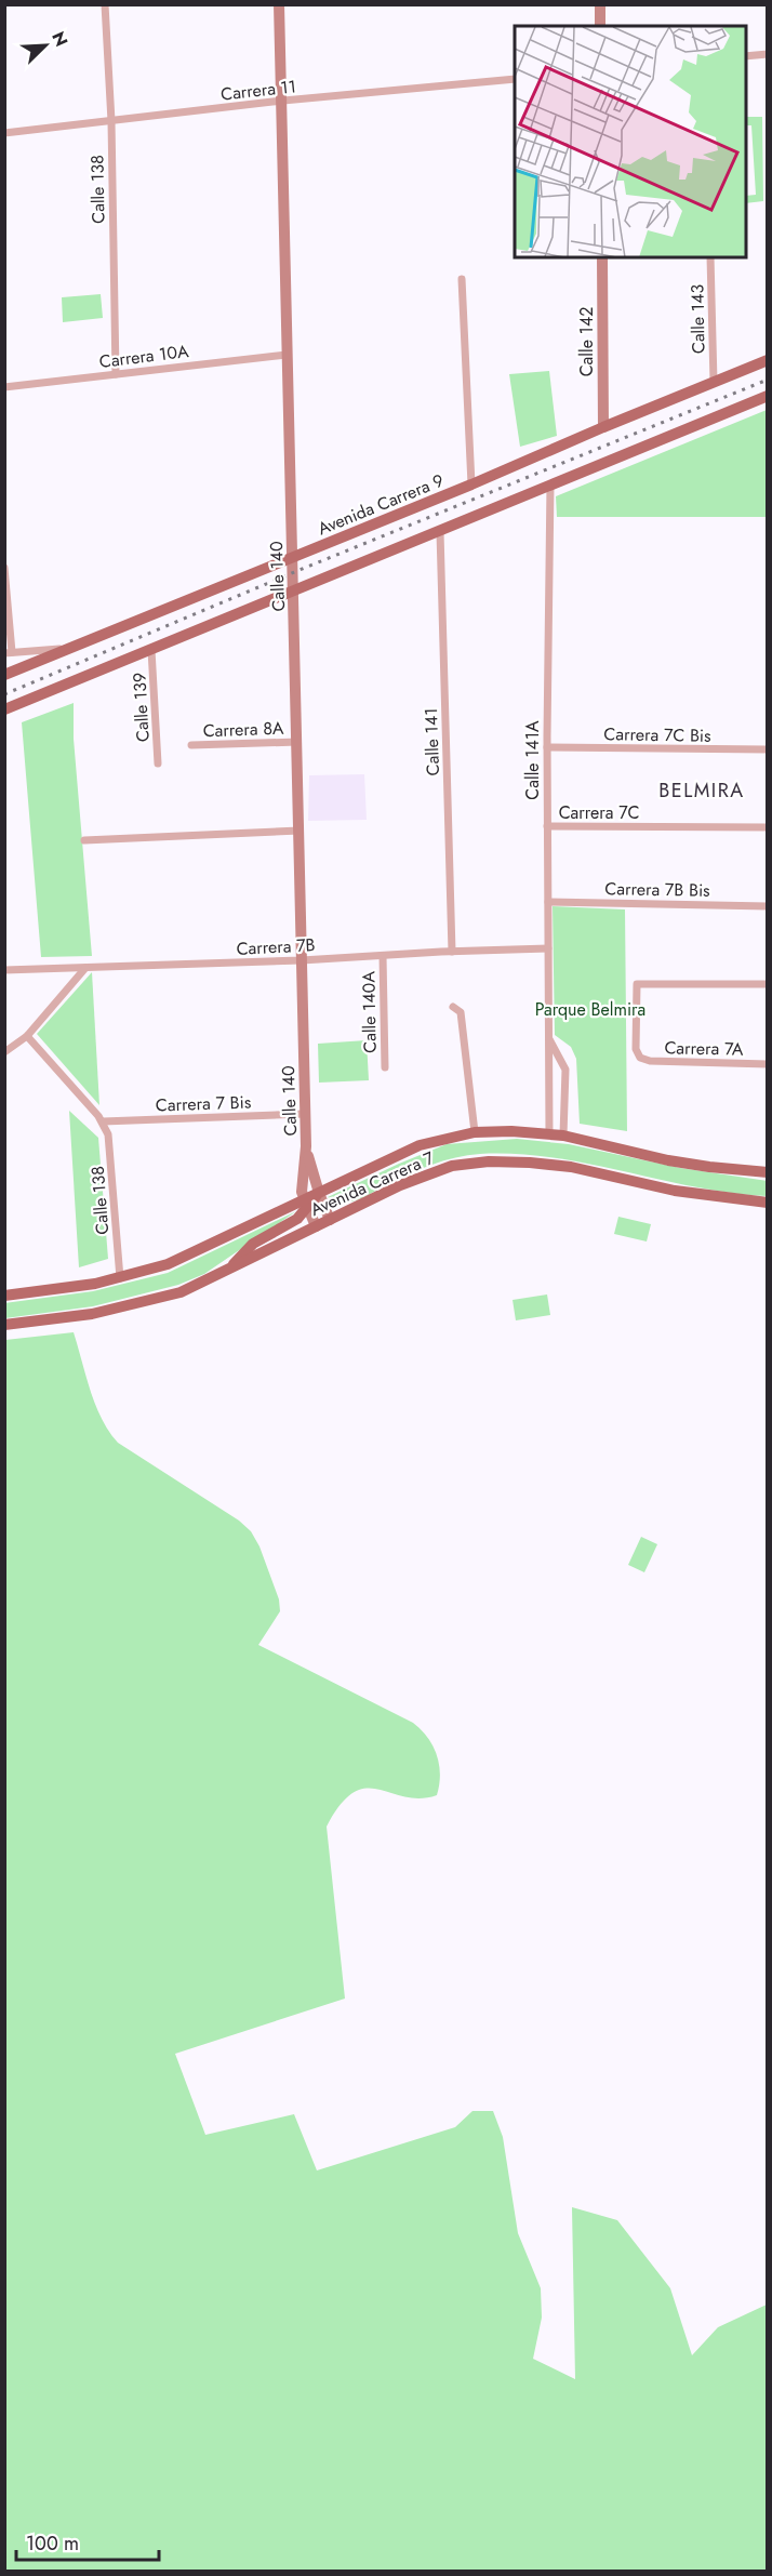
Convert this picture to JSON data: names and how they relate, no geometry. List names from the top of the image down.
{
  "streets": {
    "main road": ["Avenida Carrera 9", "Avenida Carrera 7"],
    "street": [
      "Carrera 11",
      "Calle 138",
      "Calle 143",
      "Calle 142",
      "Carrera 10A",
      "Calle 140",
      "Calle 139",
      "Carrera 8A",
      "Carrera 7C Bis",
      "Calle 141",
      "Calle 141A",
      "Carrera 7C",
      "Carrera 7B Bis",
      "Carrera 7B",
      "Calle 140A",
      "Carrera 7A",
      "Carrera 7 Bis"
    ]
  },
  "crossings": [
    ["Carrera 11", "Calle 138"],
    ["Carrera 11", "Calle 140"],
    ["Calle 138", "Carrera 10A"],
    ["Calle 138", "Carrera 7 Bis"],
    ["Calle 138", "Avenida Carrera 7"],
    ["Calle 143", "Avenida Carrera 9"],
    ["Calle 142", "Avenida Carrera 9"],
    ["Carrera 10A", "Calle 140"],
    ["Avenida Carrera 9", "Calle 140"],
    ["Calle 140", "Carrera 8A"],
    ["Calle 140", "Carrera 7B"],
    ["Calle 140", "Carrera 7 Bis"],
    ["Calle 140", "Avenida Carrera 7"],
    ["Carrera 7C Bis", "Calle 141A"],
    ["Calle 141", "Carrera 7B"],
    ["Calle 141A", "Carrera 7C"],
    ["Calle 141A", "Carrera 7B Bis"],
    ["Calle 141A", "Carrera 7B"],
    ["Calle 141A", "Avenida Carrera 7"],
    ["Carrera 7B", "Calle 140A"]
  ],
  "districts": ["BELMIRA"],
  "parks": ["Parque Belmira"],
  "scale_bar": "100 m",
  "north": "top right"
}
